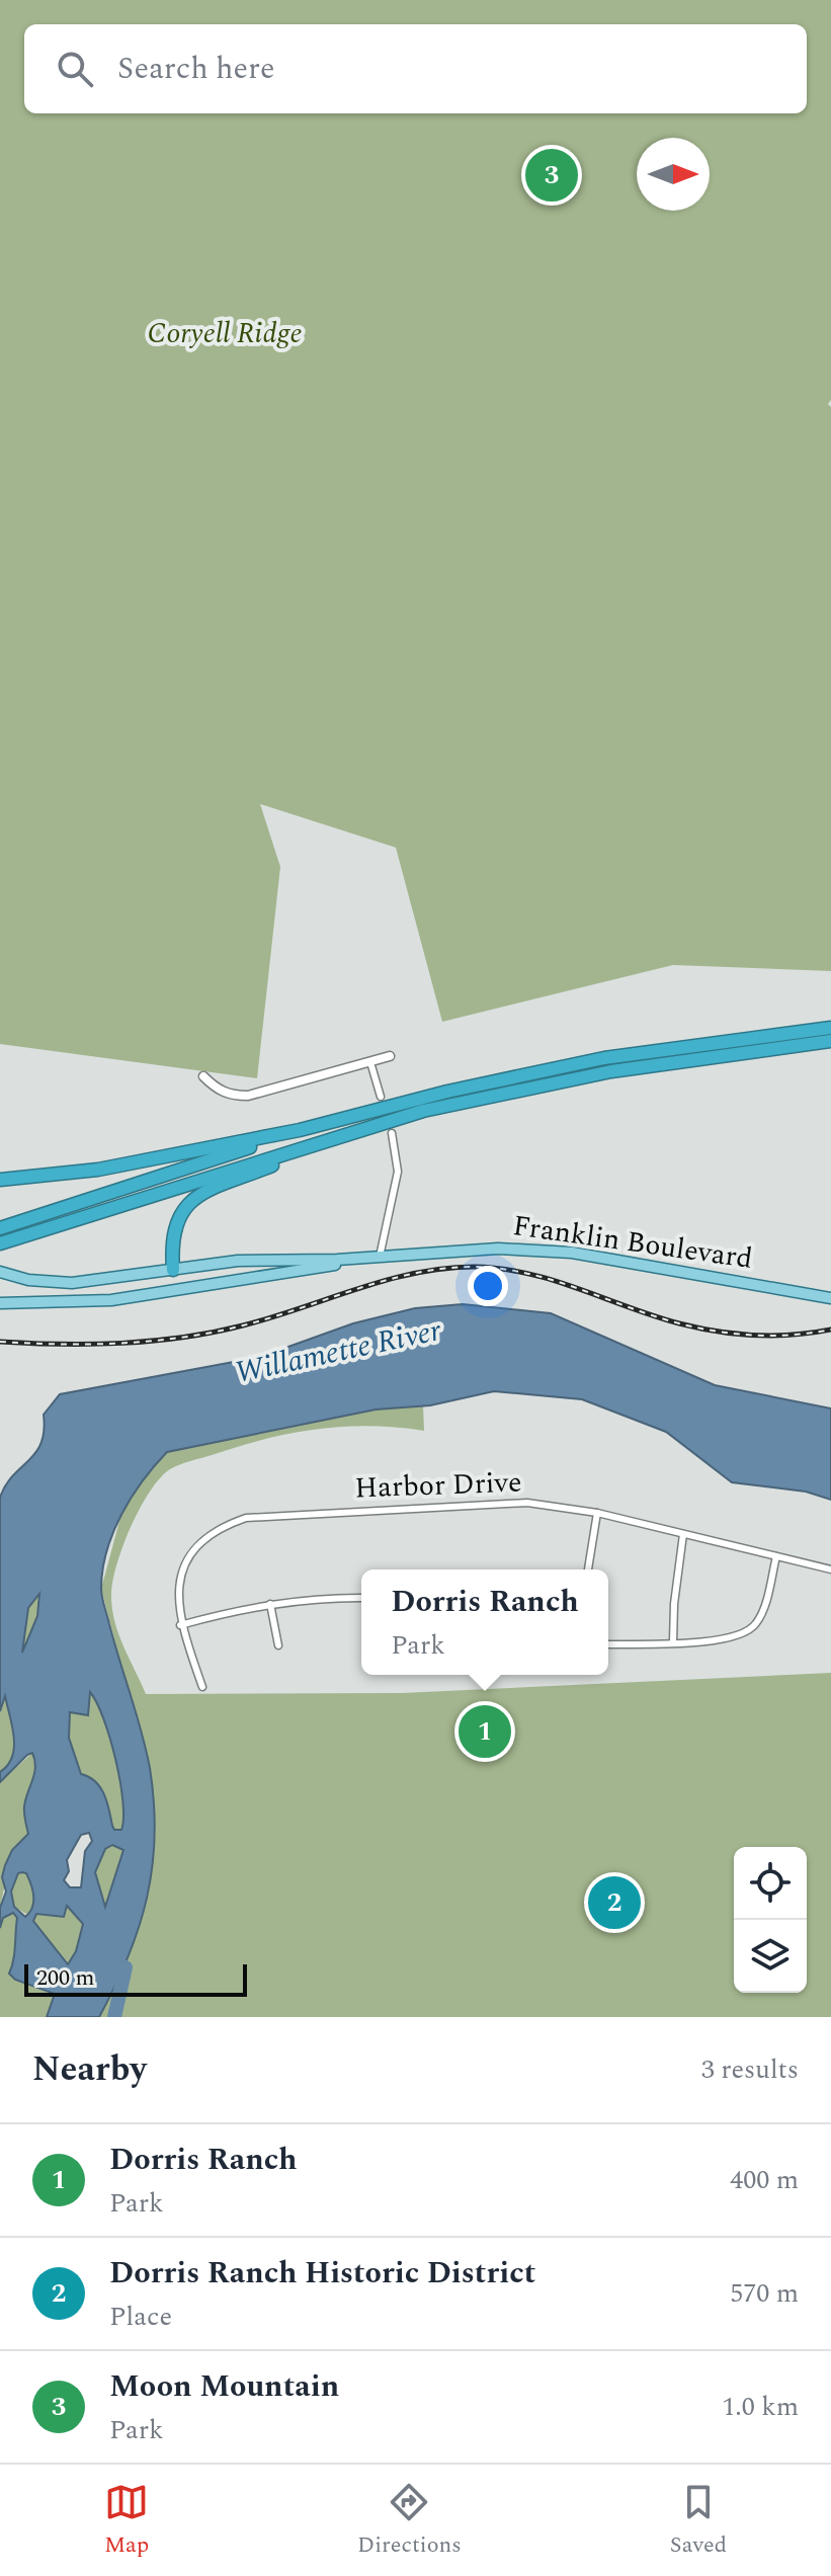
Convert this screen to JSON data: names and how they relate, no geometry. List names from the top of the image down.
{
  "streets": {
    "main road": ["Franklin Boulevard"],
    "street": ["Harbor Drive"]
  },
  "water": ["Willamette River"],
  "parks": ["Coryell Ridge"],
  "scale_bar": "200 m",
  "north": "right",
  "page": {
    "search": "Search here",
    "pins": ["3", "1", "2"],
    "popup": ["Dorris Ranch", "Park"],
    "scale": "200 m",
    "heading": ["Nearby", "3 results"],
    "list": [
      {
        "mark": "1",
        "name": "Dorris Ranch",
        "note": "Park",
        "value": "400 m"
      },
      {
        "mark": "2",
        "name": "Dorris Ranch Historic District",
        "note": "Place",
        "value": "570 m"
      },
      {
        "mark": "3",
        "name": "Moon Mountain",
        "note": "Park",
        "value": "1.0 km"
      }
    ],
    "nav": ["Map", "Directions", "Saved"]
  }
}
